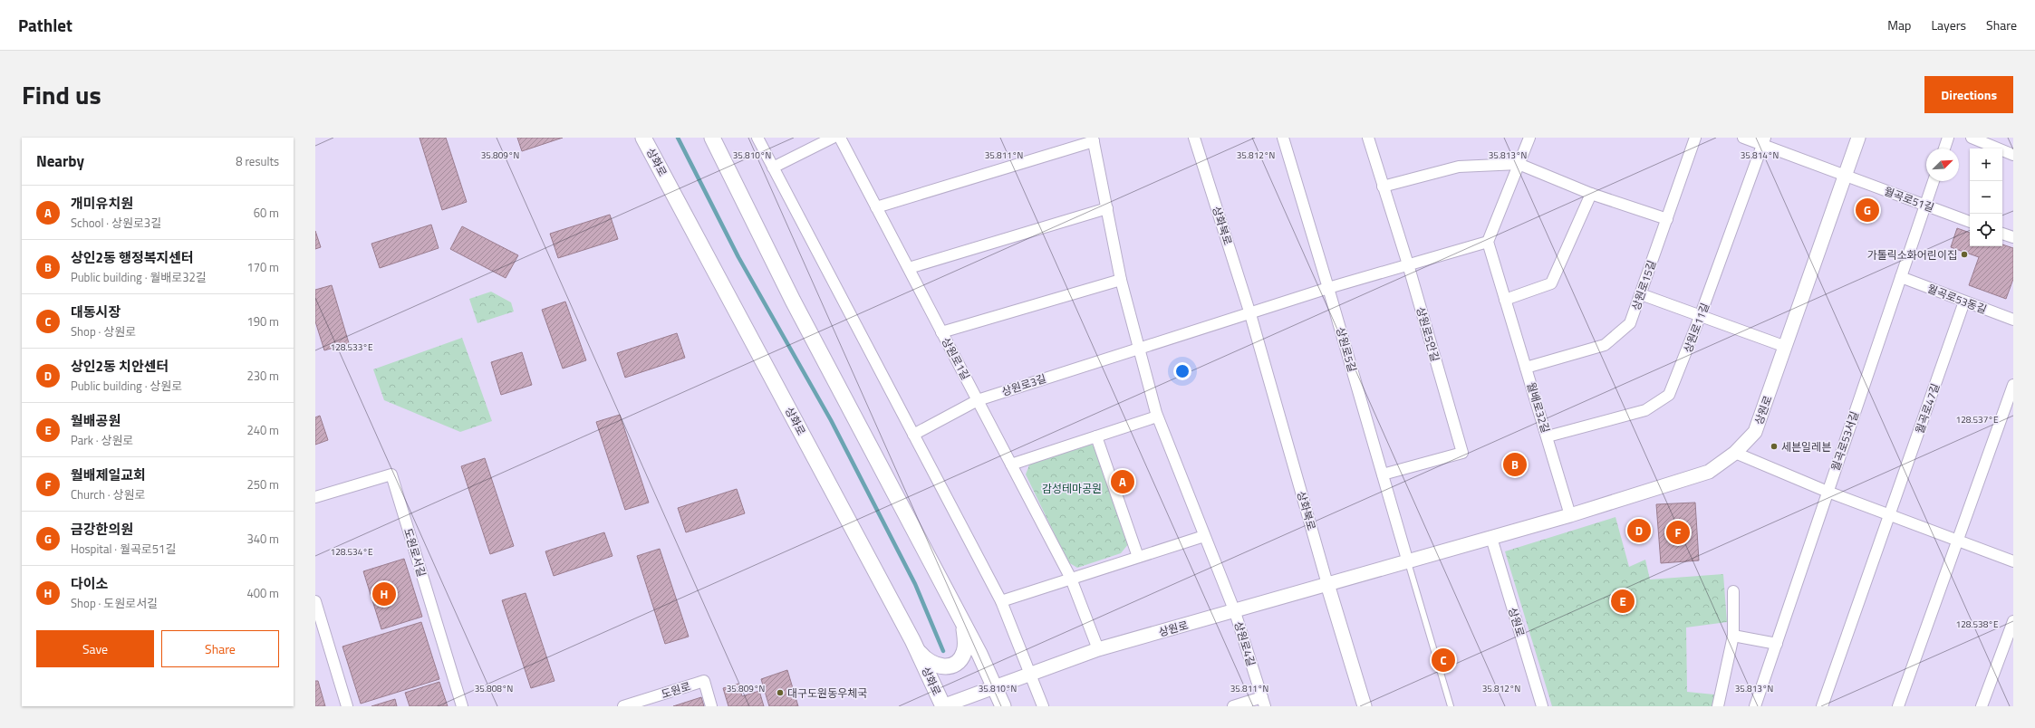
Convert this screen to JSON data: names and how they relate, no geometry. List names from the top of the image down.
{
  "streets": {
    "main road": ["상화로"],
    "street": [
      "월곡로51길",
      "상화북로",
      "상원로15길",
      "월곡로53동길",
      "상원로11길",
      "상원로5안길",
      "상원로5길",
      "상원로1길",
      "상원로3길",
      "월배로32길",
      "월곡로47길",
      "상원로",
      "월곡로53서길",
      "도원로서길",
      "상원로4길",
      "도원로"
    ]
  },
  "crossings": [
    ["상화로", "상원로"],
    ["월곡로51길", "상원로11길"],
    ["월곡로51길", "상원로"],
    ["월곡로51길", "월곡로53서길"],
    ["상화북로", "상원로"],
    ["상원로15길", "월배로32길"],
    ["월곡로53동길", "월곡로47길"],
    ["월곡로53동길", "월곡로53서길"],
    ["상원로11길", "월배로32길"],
    ["상원로5안길", "상원로5길"],
    ["상원로5길", "상원로"],
    ["상원로1길", "상원로3길"],
    ["상원로1길", "상원로"],
    ["월배로32길", "상원로"],
    ["상원로", "상원로4길"]
  ],
  "parks": ["감성테마공원"],
  "places": ["가톨릭소화어린이집", "세븐일레븐", "대구도원동우체국"],
  "north": "top right",
  "page": {
    "header": "Pathlet",
    "nav": ["Map", "Layers", "Share"],
    "title": "Find us",
    "buttons": [
      "Directions",
      ["Save", "Share"]
    ],
    "heading": ["Nearby", "8 results"],
    "map_buttons": ["+", "−"],
    "list": [
      {
        "mark": "A",
        "name": "개미유치원",
        "note": "School · 상원로3길",
        "value": "60 m"
      },
      {
        "mark": "B",
        "name": "상인2동 행정복지센터",
        "note": "Public building · 월배로32길",
        "value": "170 m"
      },
      {
        "mark": "C",
        "name": "대동시장",
        "note": "Shop · 상원로",
        "value": "190 m"
      },
      {
        "mark": "D",
        "name": "상인2동 치안센터",
        "note": "Public building · 상원로",
        "value": "230 m"
      },
      {
        "mark": "E",
        "name": "월배공원",
        "note": "Park · 상원로",
        "value": "240 m"
      },
      {
        "mark": "F",
        "name": "월배제일교회",
        "note": "Church · 상원로",
        "value": "250 m"
      },
      {
        "mark": "G",
        "name": "금강한의원",
        "note": "Hospital · 월곡로51길",
        "value": "340 m"
      },
      {
        "mark": "H",
        "name": "다이소",
        "note": "Shop · 도원로서길",
        "value": "400 m"
      }
    ],
    "pins": [
      "G",
      "B",
      "A",
      "D",
      "F",
      "H",
      "E",
      "C"
    ]
  },
  "coordinates": [
    "35.809°N",
    "35.810°N",
    "35.811°N",
    "35.813°N",
    "35.814°N",
    "35.812°N",
    "128.533°E",
    "128.537°E",
    "128.534°E",
    "128.538°E",
    "35.808°N"
  ]
}
